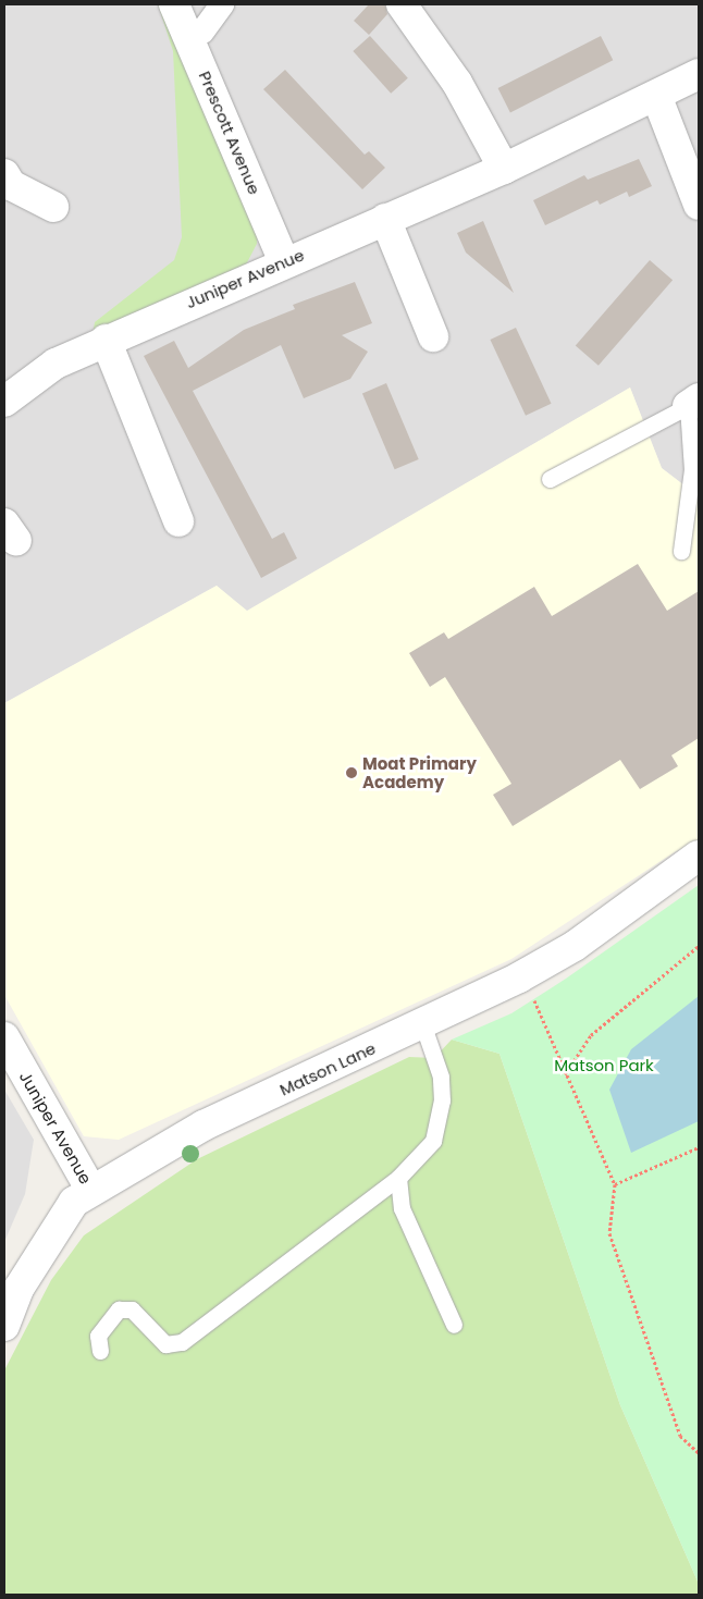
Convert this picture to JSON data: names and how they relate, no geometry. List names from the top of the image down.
{
  "streets": {
    "street": ["Prescott Avenue", "Juniper Avenue", "Matson Lane"]
  },
  "crossings": [
    ["Prescott Avenue", "Juniper Avenue"],
    ["Juniper Avenue", "Matson Lane"]
  ],
  "parks": ["Matson Park"],
  "places": ["Moat Primary Academy"]
}
